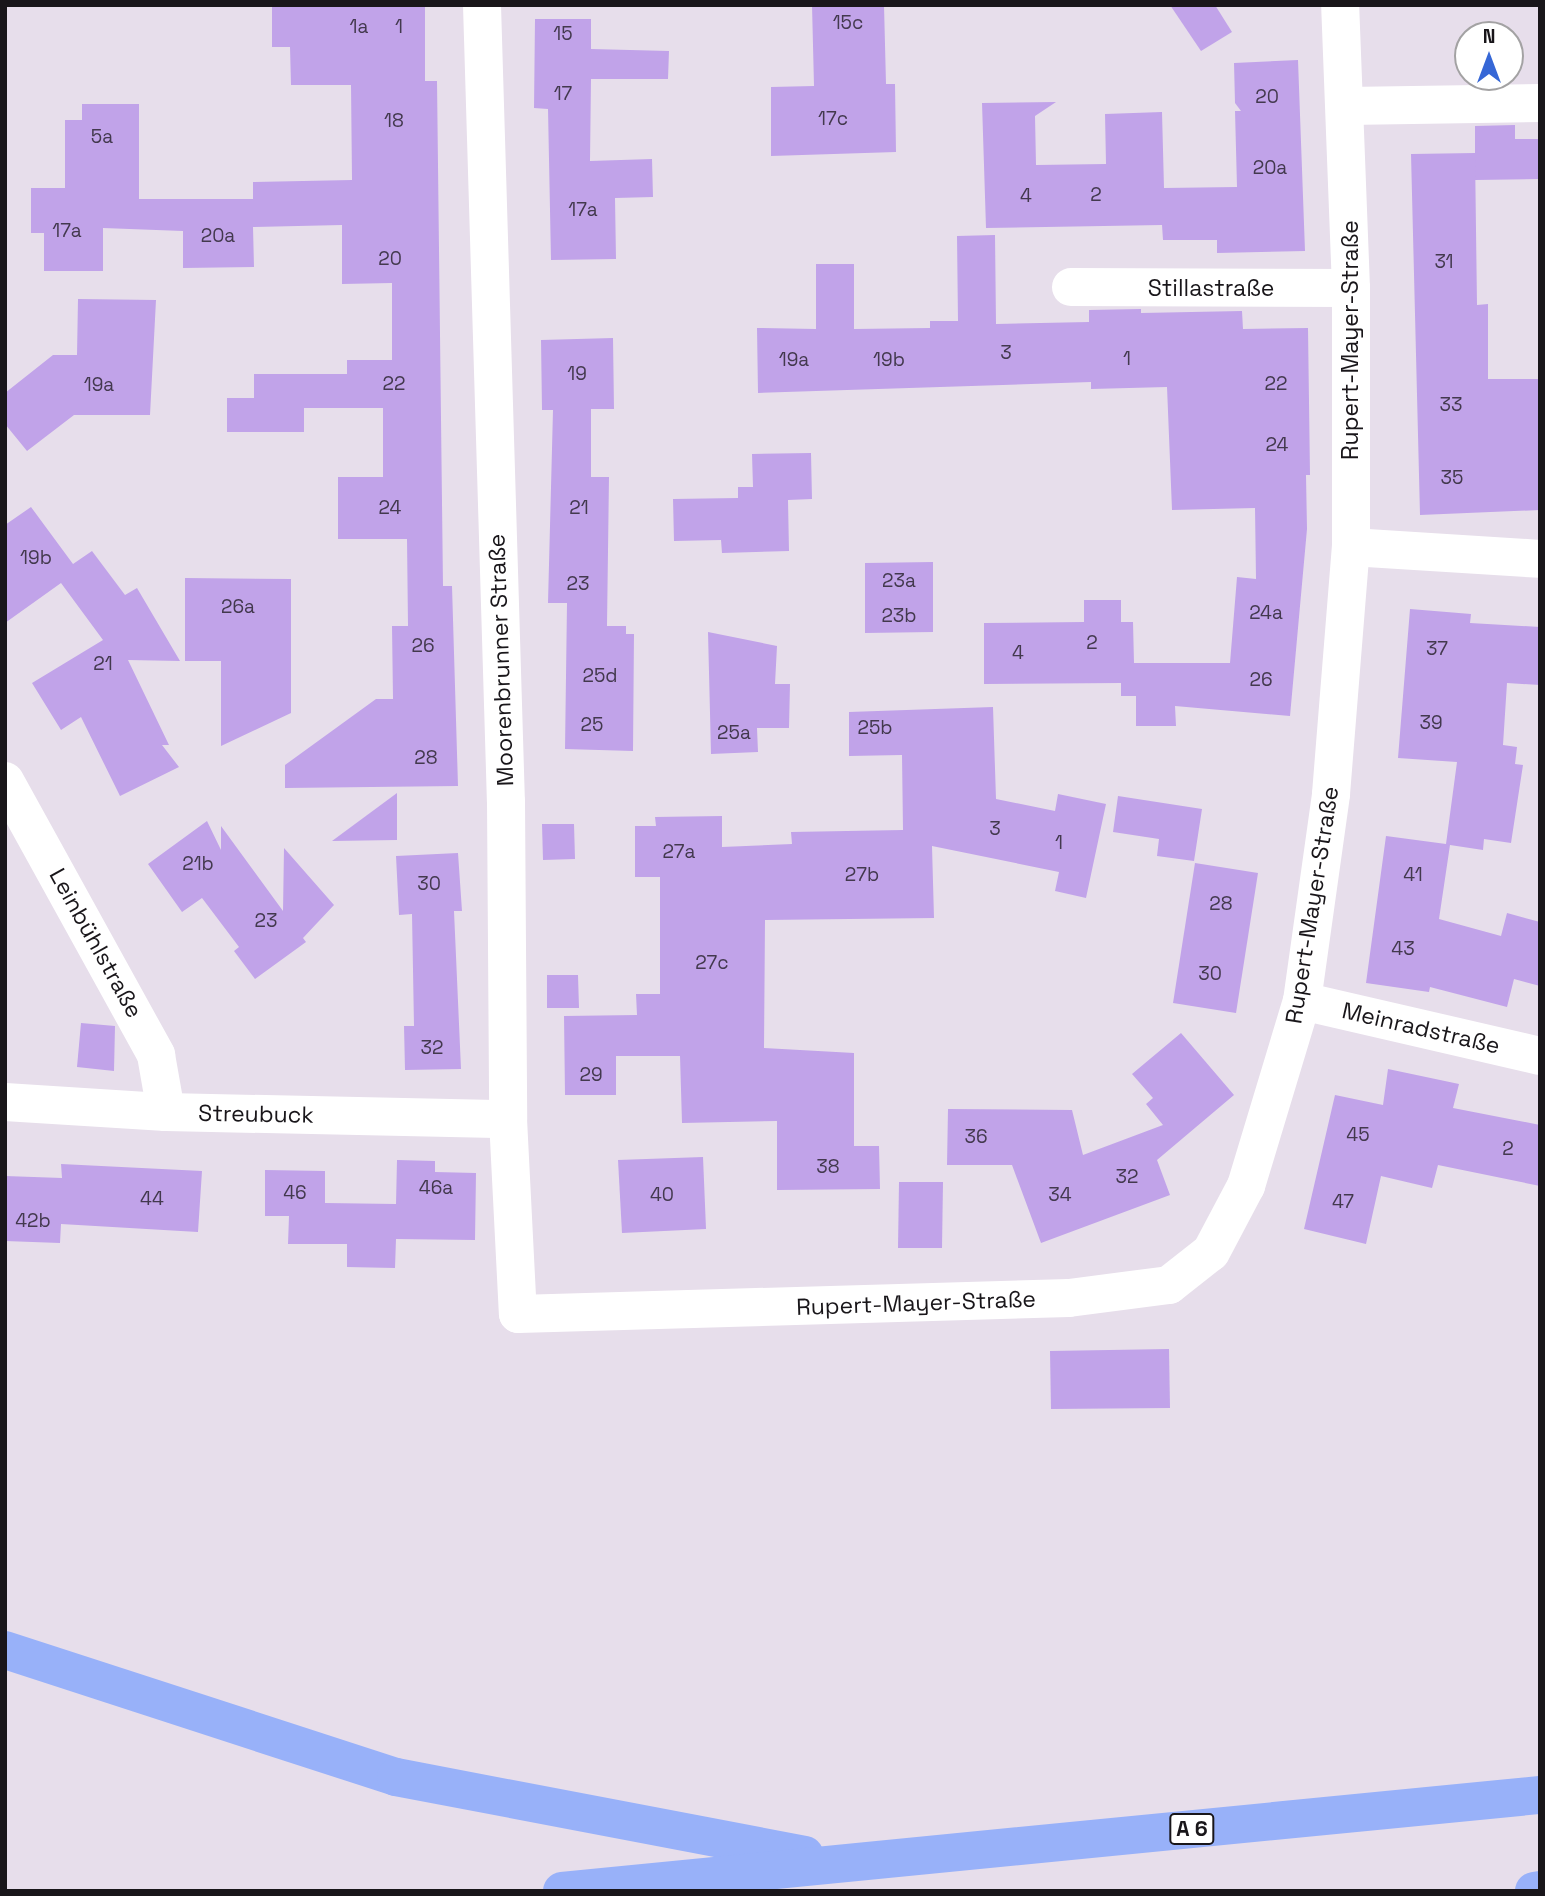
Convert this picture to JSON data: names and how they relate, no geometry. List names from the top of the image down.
{
  "streets": {
    "highway": ["A 6"],
    "street": [
      "Stillastraße",
      "Rupert-Mayer-Straße",
      "Moorenbrunner Straße",
      "Leinbühlstraße",
      "Meinradstraße",
      "Streubuck"
    ]
  },
  "crossings": [
    ["Stillastraße", "Rupert-Mayer-Straße"],
    ["Rupert-Mayer-Straße", "Moorenbrunner Straße"],
    ["Rupert-Mayer-Straße", "Meinradstraße"],
    ["Moorenbrunner Straße", "Streubuck"],
    ["Leinbühlstraße", "Streubuck"]
  ],
  "house_numbers": [
    "15c",
    "1a",
    "1",
    "15",
    "17",
    "20",
    "17c",
    "18",
    "5a",
    "20a",
    "2",
    "4",
    "17a",
    "17a",
    "20a",
    "20",
    "31",
    "3",
    "1",
    "19a",
    "19b",
    "19",
    "22",
    "22",
    "19a",
    "33",
    "24",
    "35",
    "24",
    "21",
    "19b",
    "23a",
    "23",
    "26a",
    "24a",
    "23b",
    "2",
    "26",
    "37",
    "4",
    "21",
    "25d",
    "26",
    "39",
    "25",
    "25b",
    "25a",
    "28",
    "3",
    "1",
    "27a",
    "21b",
    "27b",
    "41",
    "30",
    "28",
    "23",
    "43",
    "27c",
    "30",
    "32",
    "29",
    "45",
    "36",
    "2",
    "38",
    "32",
    "46a",
    "46",
    "40",
    "34",
    "44",
    "47",
    "42b"
  ],
  "north": "top"
}
